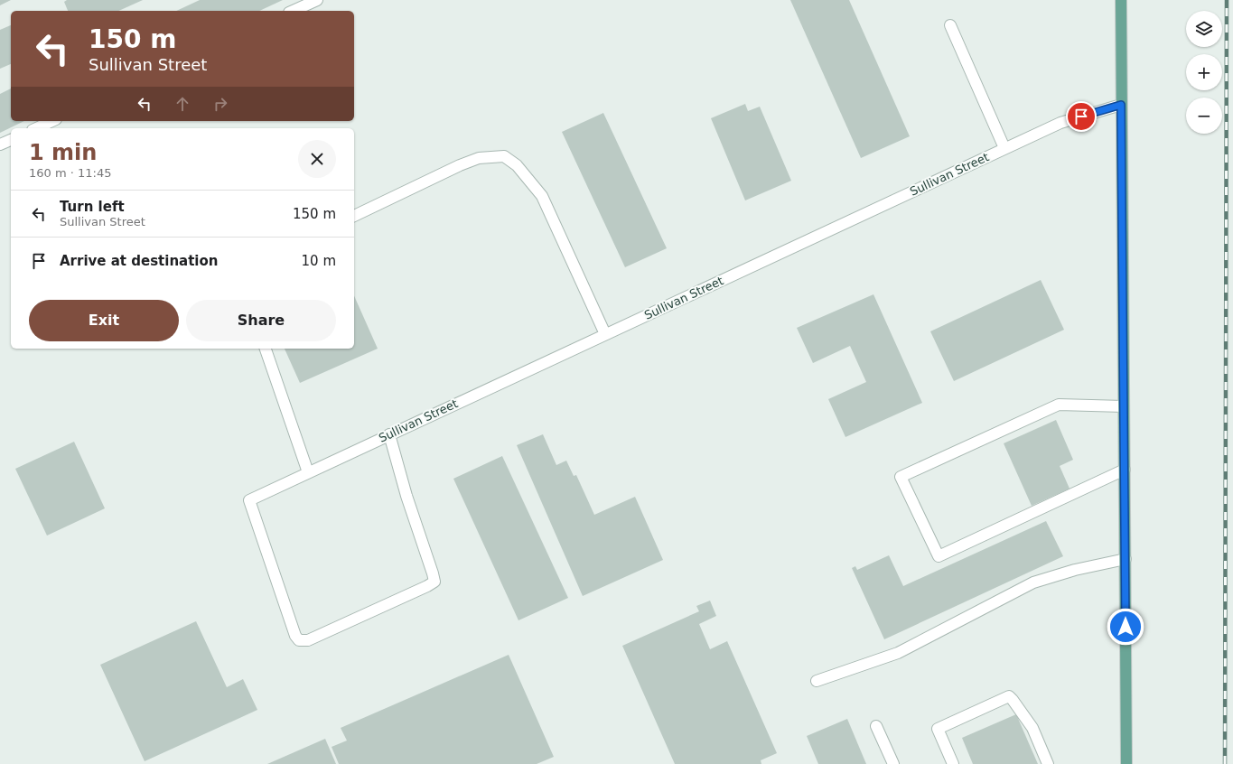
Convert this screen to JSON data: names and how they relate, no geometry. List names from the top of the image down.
{
  "streets": {
    "street": ["Sullivan Street"]
  },
  "page": {
    "map_buttons": ["+", "−"],
    "turn": ["150 m", "Sullivan Street"],
    "heading": ["1 min", "160 m · 11:45"],
    "list": [
      {
        "name": "Turn left",
        "note": "Sullivan Street",
        "value": "150 m"
      },
      {
        "name": "Arrive at destination",
        "value": "10 m"
      }
    ],
    "buttons": ["Exit", "Share"]
  }
}
